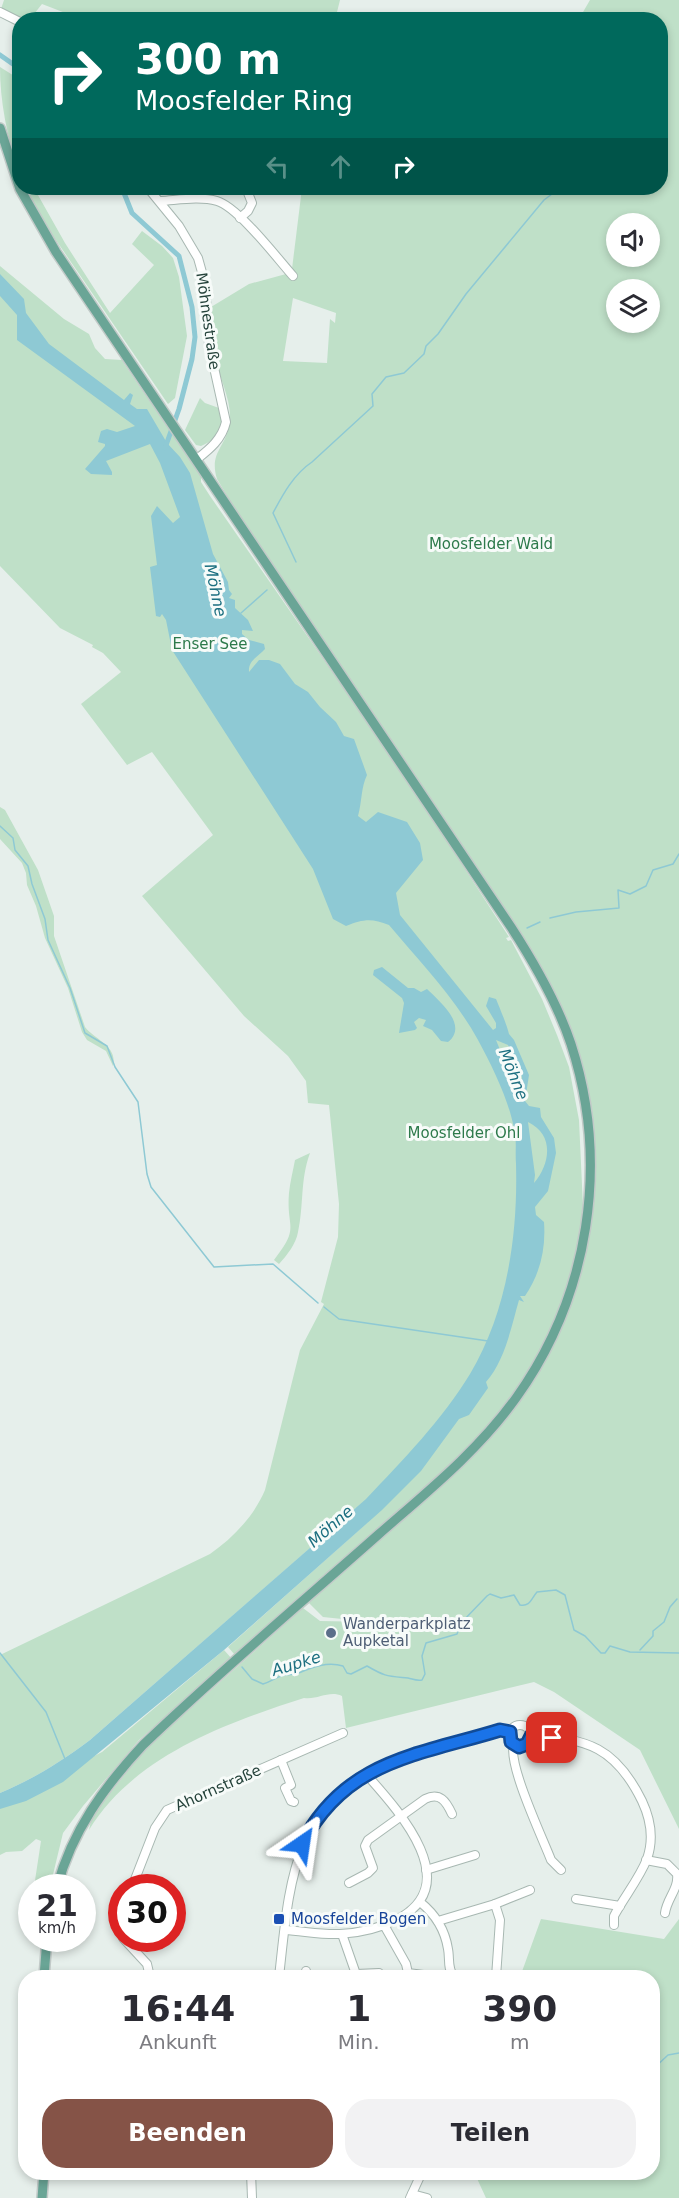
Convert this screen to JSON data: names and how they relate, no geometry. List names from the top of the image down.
{
  "streets": {
    "street": ["Möhnestraße", "Ahornstraße"]
  },
  "water": ["Möhne", "Aupke"],
  "parks": ["Moosfelder Wald", "Enser See", "Moosfelder Ohl"],
  "places": {
    "other": ["Wanderparkplatz Aupketal"],
    "transit": ["Moosfelder Bogen"]
  },
  "page": {
    "turn": ["300 m", "Moosfelder Ring"],
    "speed": "21 km/h",
    "limit": "30",
    "eta": [
      "16:44",
      "Ankunft",
      "1",
      "Min.",
      "390",
      "m"
    ],
    "buttons": ["Beenden", "Teilen"]
  }
}
